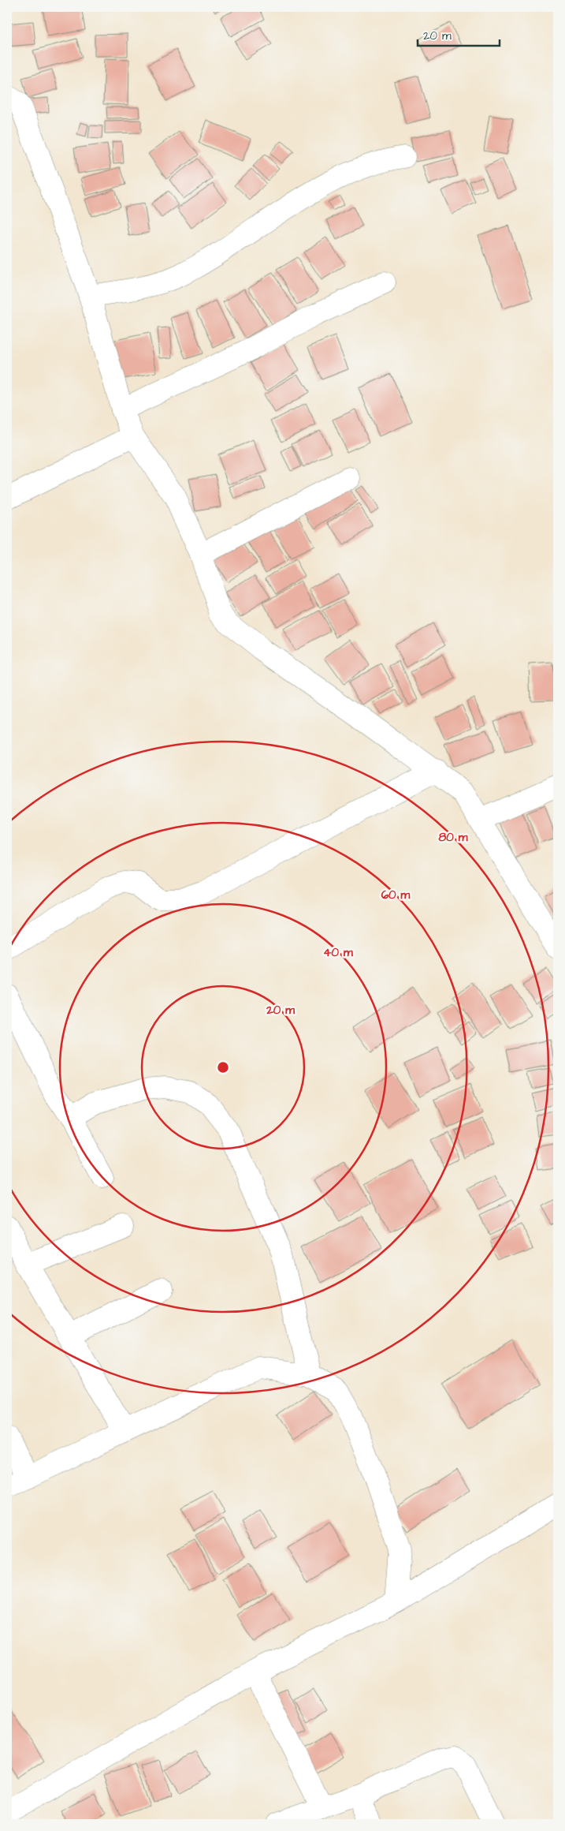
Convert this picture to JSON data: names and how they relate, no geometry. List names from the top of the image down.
{
  "scale_bar": "20 m",
  "rings": [
    "80 m",
    "60 m",
    "40 m",
    "20 m"
  ]
}
